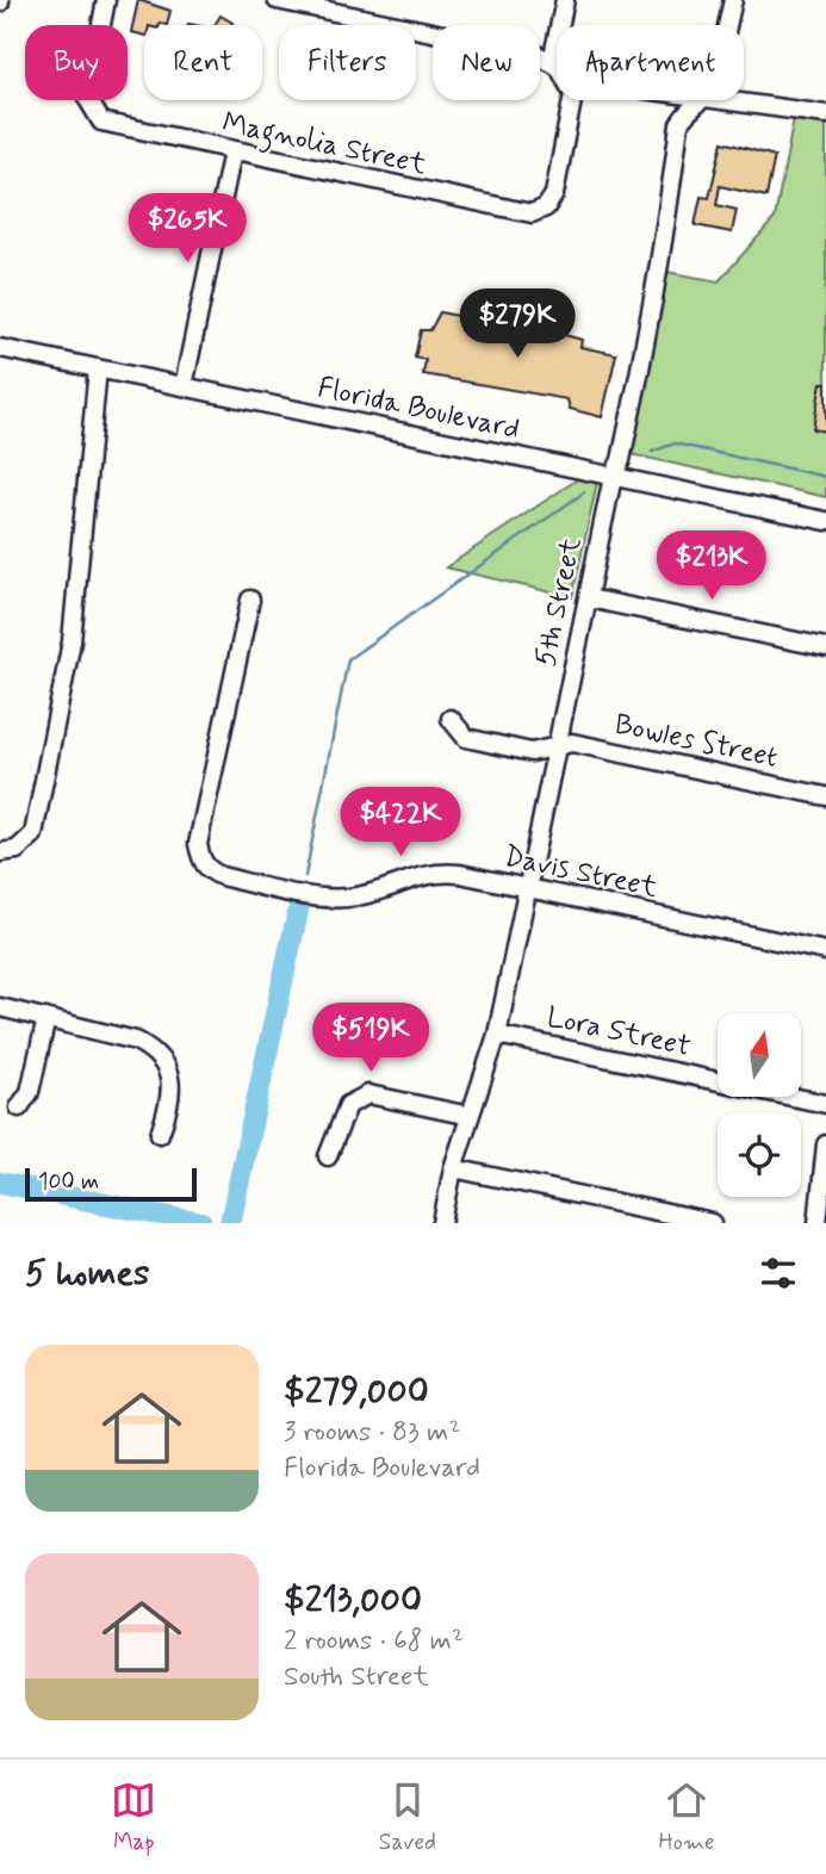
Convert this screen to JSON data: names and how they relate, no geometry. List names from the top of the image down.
{
  "streets": {
    "street": [
      "Magnolia Street",
      "Florida Boulevard",
      "5th Street",
      "Bowles Street",
      "Davis Street",
      "Lora Street"
    ]
  },
  "crossings": [
    ["Florida Boulevard", "5th Street"],
    ["5th Street", "Bowles Street"],
    ["5th Street", "Davis Street"],
    ["5th Street", "Lora Street"]
  ],
  "scale_bar": "100 m",
  "north": "top",
  "page": {
    "chip": [
      "Buy",
      "Rent",
      "Filters",
      "New",
      "Apartment"
    ],
    "price": [
      "$265K",
      "$279K",
      "$213K",
      "$422K",
      "$519K"
    ],
    "scale": "100 m",
    "heading": "5 homes",
    "list": [
      {
        "name": "$279,000",
        "note": "3 rooms · 83 m² · Florida Boulevard"
      },
      {
        "name": "$213,000",
        "note": "2 rooms · 68 m² · South Street"
      }
    ],
    "tabs": ["Map", "Saved", "Home"]
  }
}
